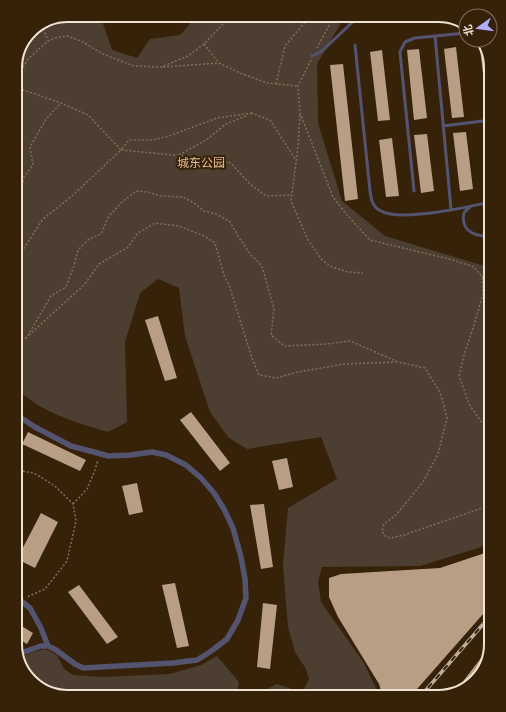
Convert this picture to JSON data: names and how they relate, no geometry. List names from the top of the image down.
{
  "parks": ["城东公园"],
  "north": "left"
}
